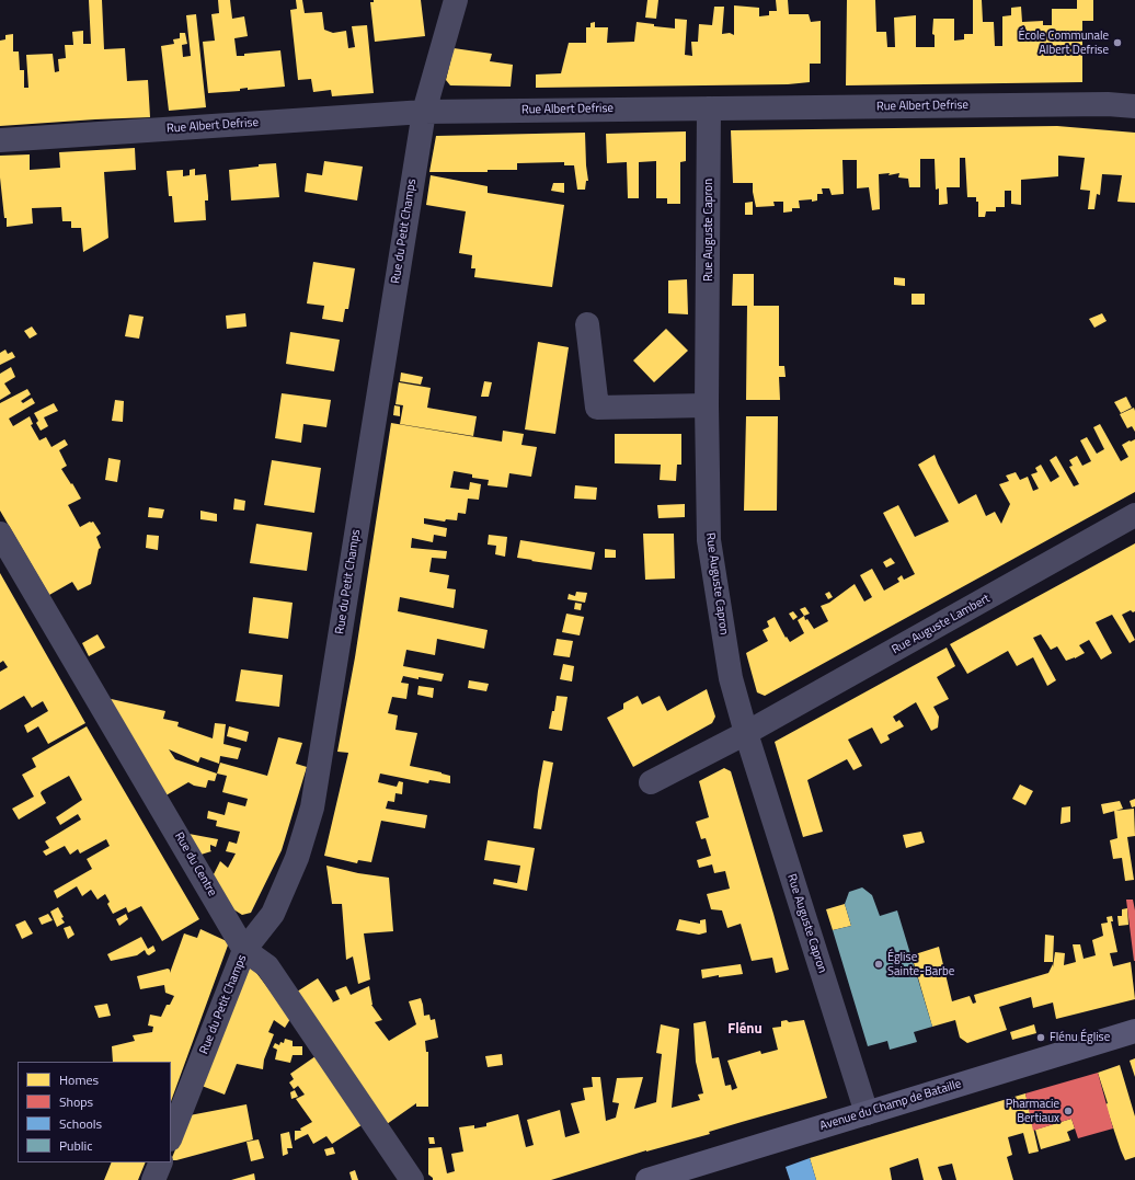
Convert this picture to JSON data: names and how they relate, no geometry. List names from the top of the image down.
{
  "streets": {
    "street": [
      "Rue Albert Defrise",
      "Rue Auguste Capron",
      "Rue du Petit Champs",
      "Rue Auguste Lambert",
      "Rue du Centre",
      "Avenue du Champ de Bataille"
    ]
  },
  "crossings": [
    ["Rue Albert Defrise", "Rue Auguste Capron"],
    ["Rue Albert Defrise", "Rue du Petit Champs"],
    ["Rue Auguste Capron", "Rue Auguste Lambert"],
    ["Rue Auguste Capron", "Avenue du Champ de Bataille"],
    ["Rue du Petit Champs", "Rue du Centre"]
  ],
  "districts": ["Flénu"],
  "places": [
    "École Communale Albert Defrise",
    "Église Sainte-Barbe",
    "Flénu Église",
    "Pharmacie Bertiaux"
  ],
  "legend": [
    "Homes",
    "Shops",
    "Schools",
    "Public"
  ]
}
